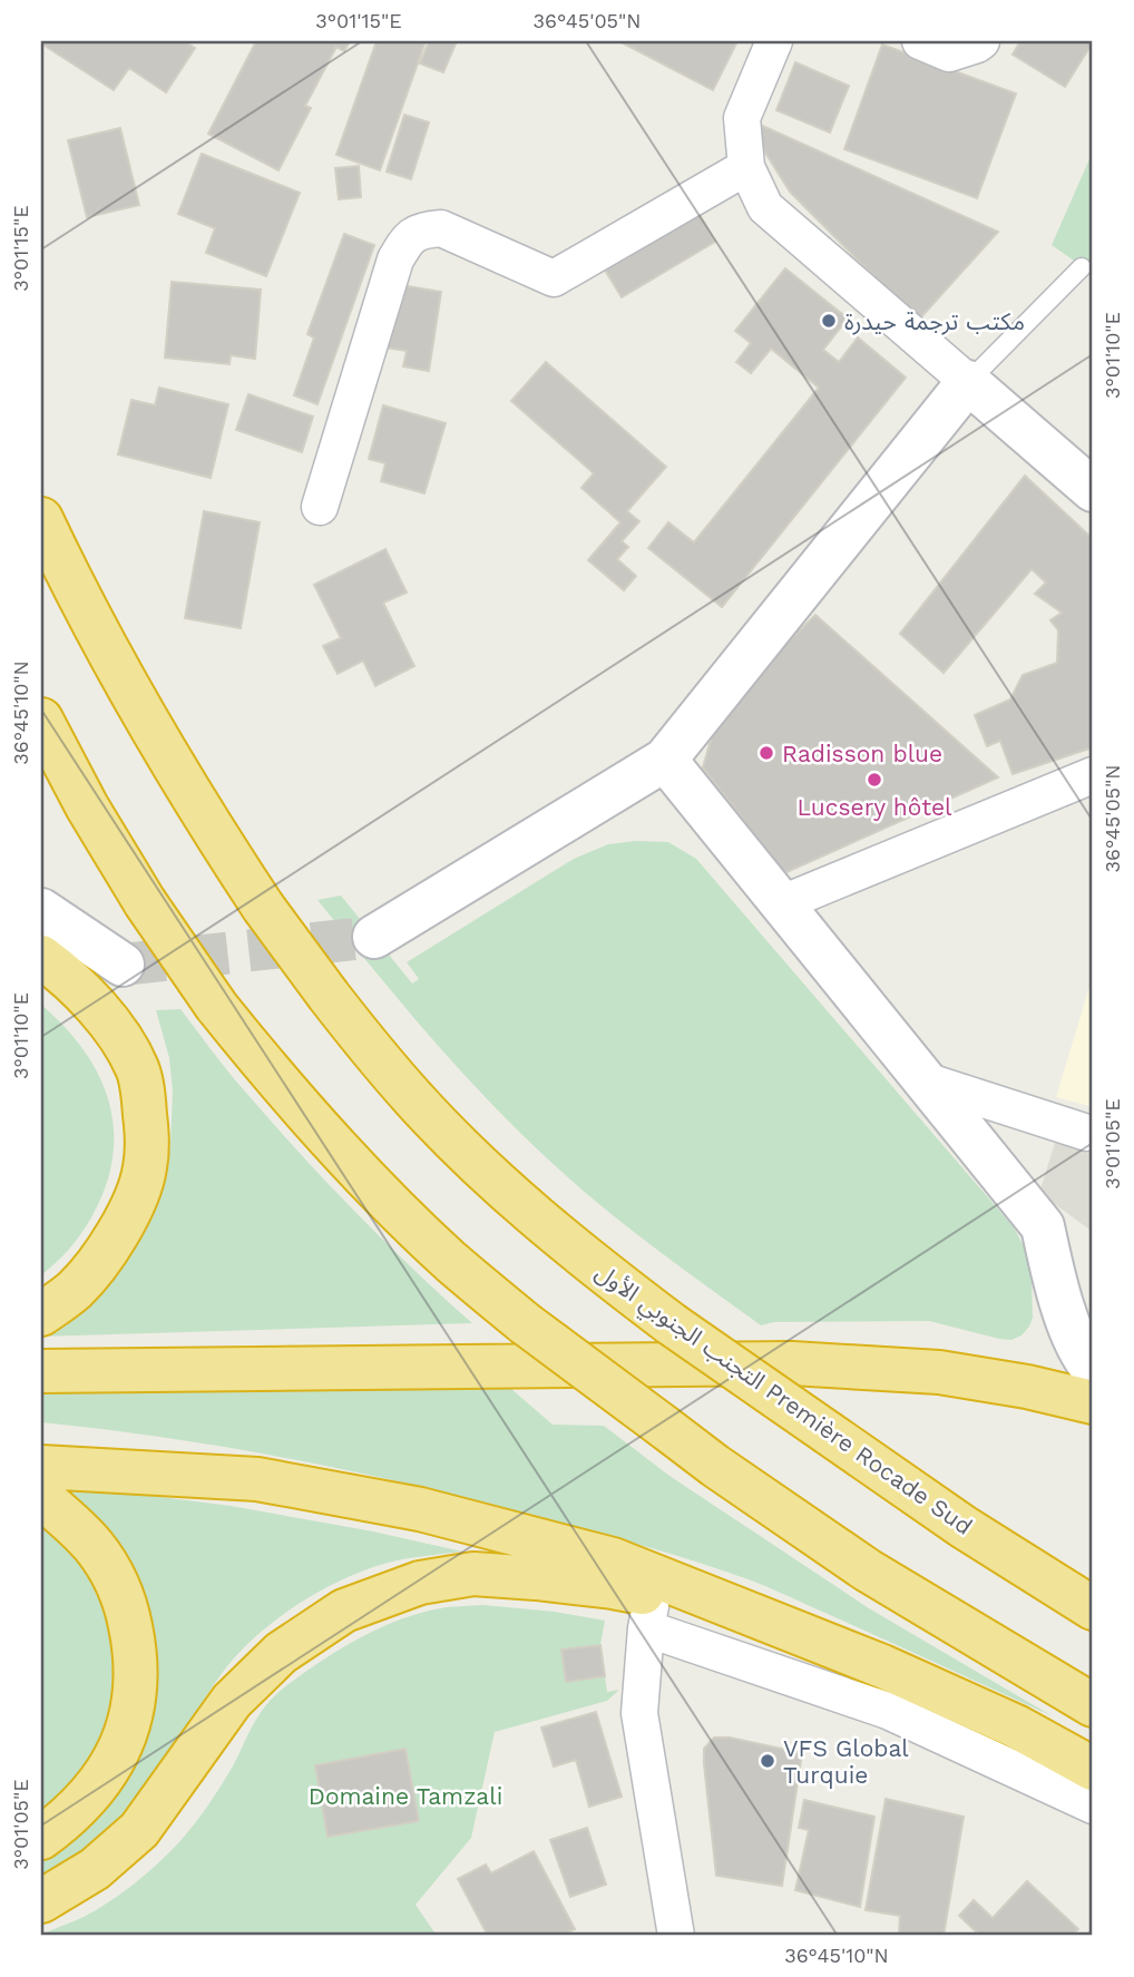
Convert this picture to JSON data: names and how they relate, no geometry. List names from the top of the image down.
{
  "streets": {
    "highway": ["التجنب الجنوبي الأول Première Rocade Sud"]
  },
  "parks": ["Domaine Tamzali"],
  "places": [
    "مكتب ترجمة حيدرة",
    "Radisson blue",
    "Lucsery hôtel",
    "VFS Global Turquie"
  ],
  "coordinates": [
    "3°01'15\"E",
    "36°45'05\"N",
    "3°01'10\"E",
    "36°45'10\"N",
    "3°01'05\"E"
  ]
}
